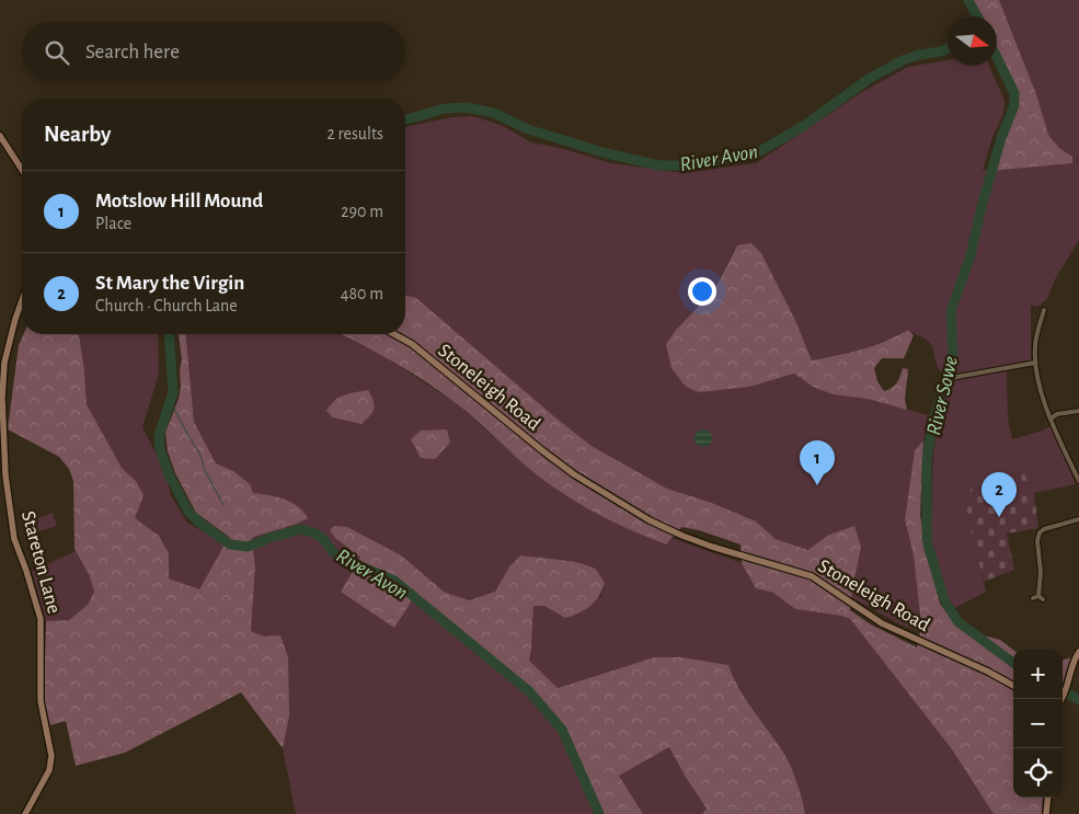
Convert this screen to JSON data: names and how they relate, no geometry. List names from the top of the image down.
{
  "streets": {
    "main road": ["Stoneleigh Road", "Stareton Lane"]
  },
  "water": ["River Avon", "River Sowe"],
  "north": "right",
  "page": {
    "search": "Search here",
    "heading": ["Nearby", "2 results"],
    "list": [
      {
        "mark": "1",
        "name": "Motslow Hill Mound",
        "note": "Place",
        "value": "290 m"
      },
      {
        "mark": "2",
        "name": "St Mary the Virgin",
        "note": "Church · Church Lane",
        "value": "480 m"
      }
    ],
    "pins": ["1", "2"],
    "map_buttons": ["+", "−"]
  }
}
